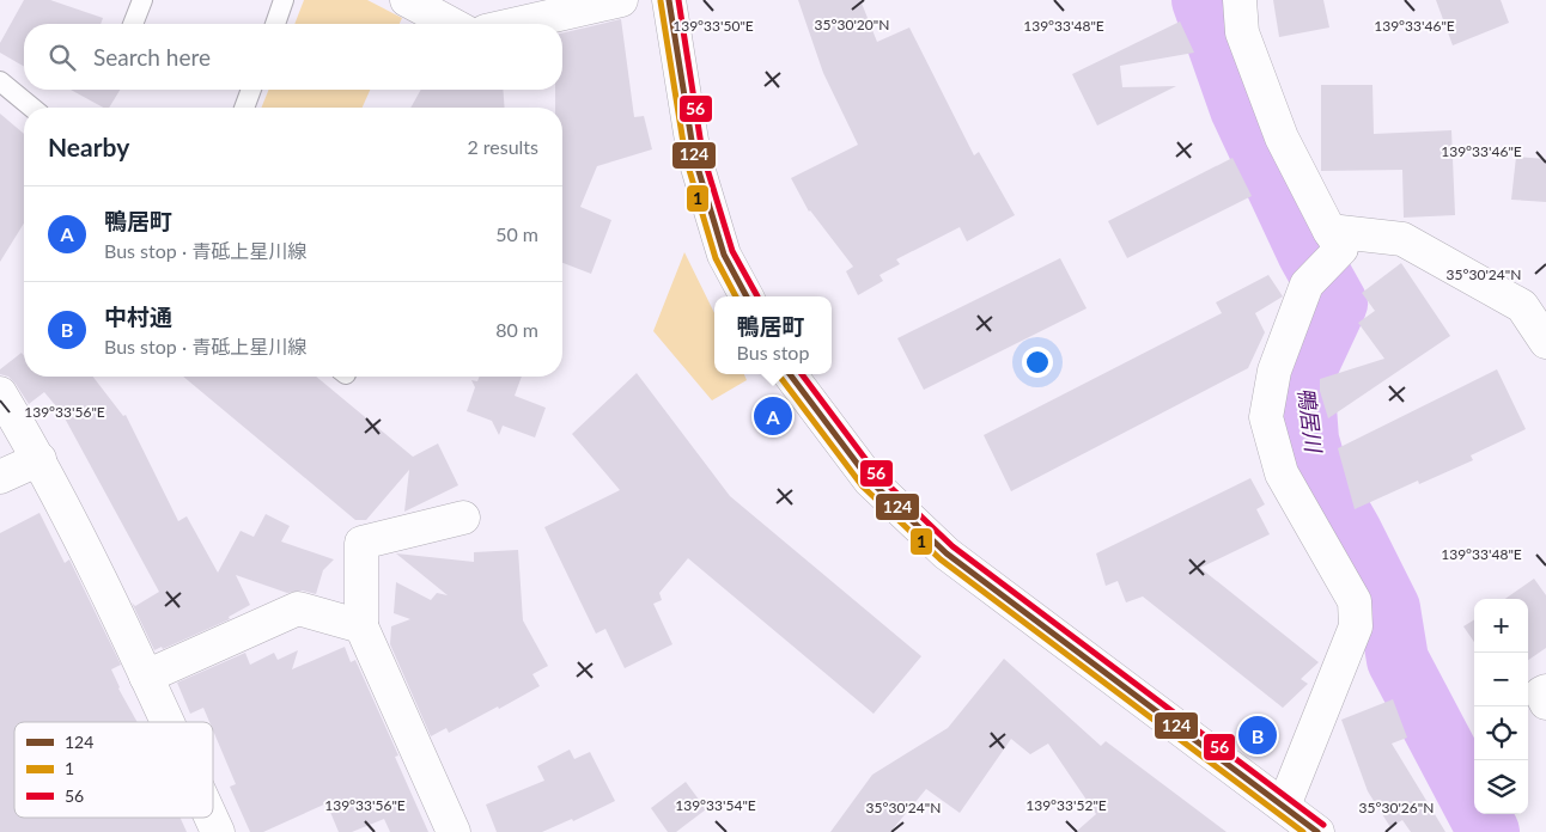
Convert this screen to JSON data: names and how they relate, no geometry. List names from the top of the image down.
{
  "water": ["鴨居川"],
  "lines": ["transit line 124", "transit line 56", "transit line 1"],
  "legend": ["124", "1", "56"],
  "page": {
    "search": "Search here",
    "heading": ["Nearby", "2 results"],
    "list": [
      {
        "mark": "A",
        "name": "鴨居町",
        "note": "Bus stop · 青砥上星川線",
        "value": "50 m"
      },
      {
        "mark": "B",
        "name": "中村通",
        "note": "Bus stop · 青砥上星川線",
        "value": "80 m"
      }
    ],
    "popup": ["鴨居町", "Bus stop"],
    "pins": ["A", "B"],
    "map_buttons": ["+", "−"]
  },
  "coordinates": [
    "35°30'20\"N",
    "139°33'50\"E",
    "139°33'46\"E",
    "139°33'48\"E",
    "35°30'24\"N",
    "139°33'56\"E",
    "139°33'54\"E",
    "139°33'52\"E",
    "35°30'26\"N"
  ]
}
